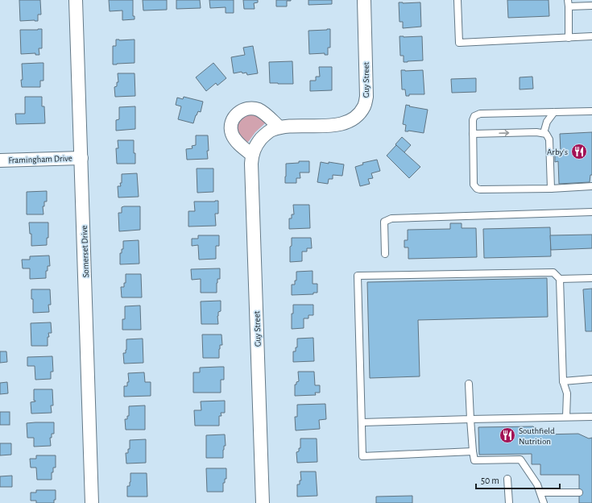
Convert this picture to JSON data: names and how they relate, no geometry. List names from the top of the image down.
{
  "streets": {
    "street": ["Guy Street", "Framingham Drive", "Somerset Drive"]
  },
  "crossings": [
    ["Framingham Drive", "Somerset Drive"]
  ],
  "places": {
    "restaurant": ["Arby's", "Southfield Nutrition"]
  },
  "scale_bar": "50 m"
}
